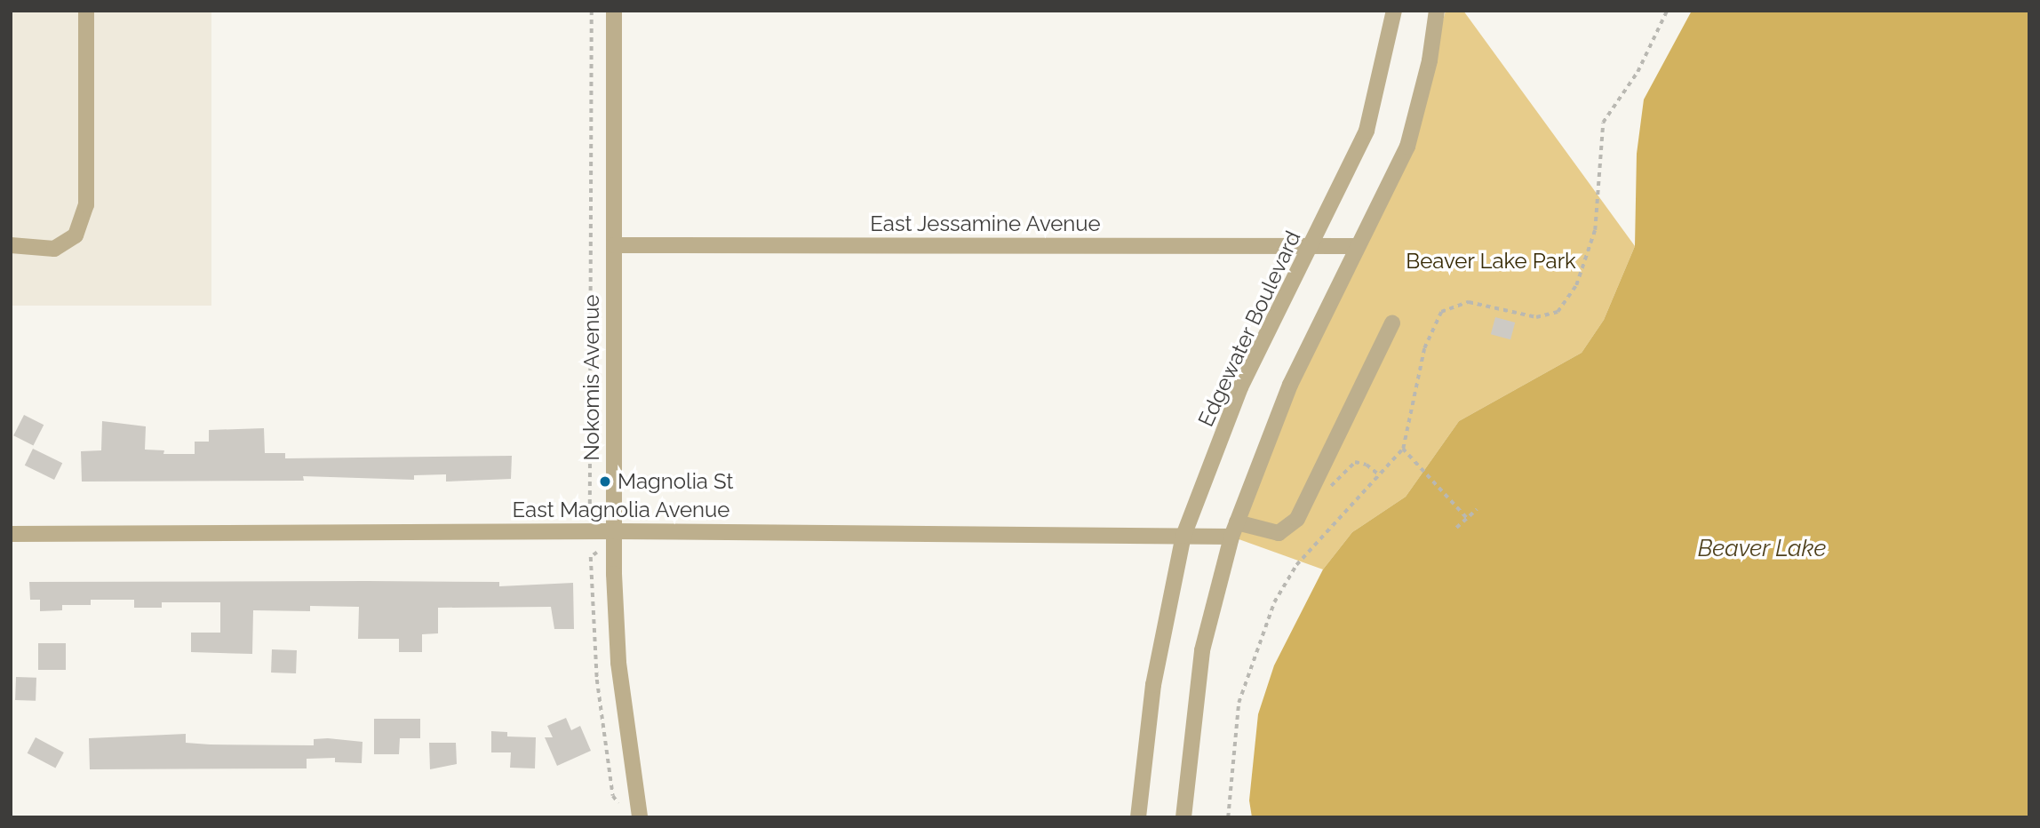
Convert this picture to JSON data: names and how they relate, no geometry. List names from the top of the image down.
{
  "streets": {
    "street": [
      "East Jessamine Avenue",
      "Edgewater Boulevard",
      "Nokomis Avenue",
      "East Magnolia Avenue"
    ]
  },
  "crossings": [
    ["East Jessamine Avenue", "Edgewater Boulevard"],
    ["East Jessamine Avenue", "Nokomis Avenue"],
    ["Edgewater Boulevard", "East Magnolia Avenue"],
    ["Nokomis Avenue", "East Magnolia Avenue"]
  ],
  "water": ["Beaver Lake"],
  "parks": ["Beaver Lake Park"],
  "places": ["Magnolia St"]
}
